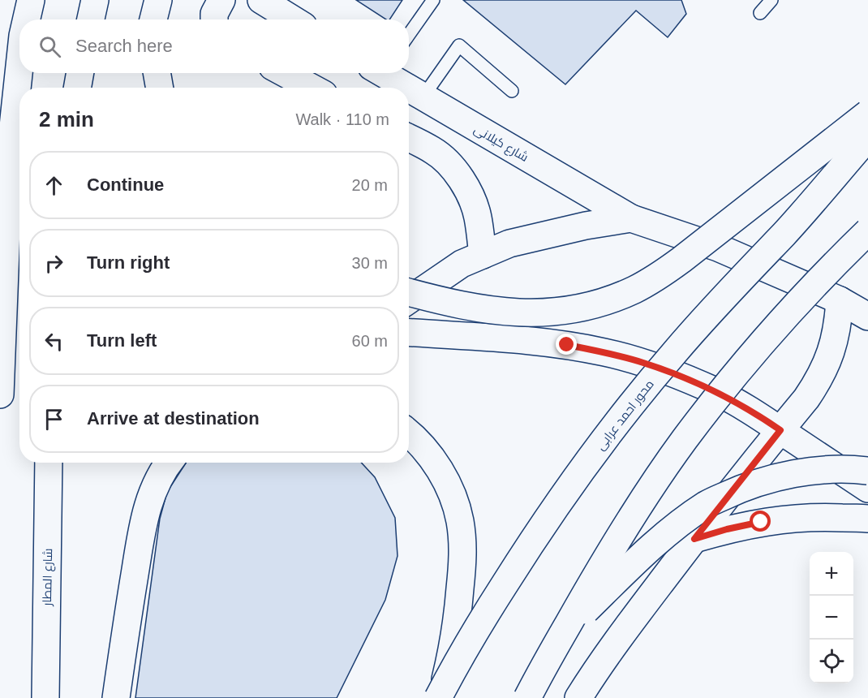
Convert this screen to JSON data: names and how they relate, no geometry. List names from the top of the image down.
{
  "streets": {
    "main road": ["شارع كيلانى", "محور احمد عرابى", "شارع المطار"]
  },
  "page": {
    "search": "Search here",
    "heading": ["2 min", "Walk · 110 m"],
    "list": [
      ["Continue", "20 m"],
      ["Turn right", "30 m"],
      ["Turn left", "60 m"],
      "Arrive at destination"
    ],
    "map_buttons": ["+", "−"]
  }
}
